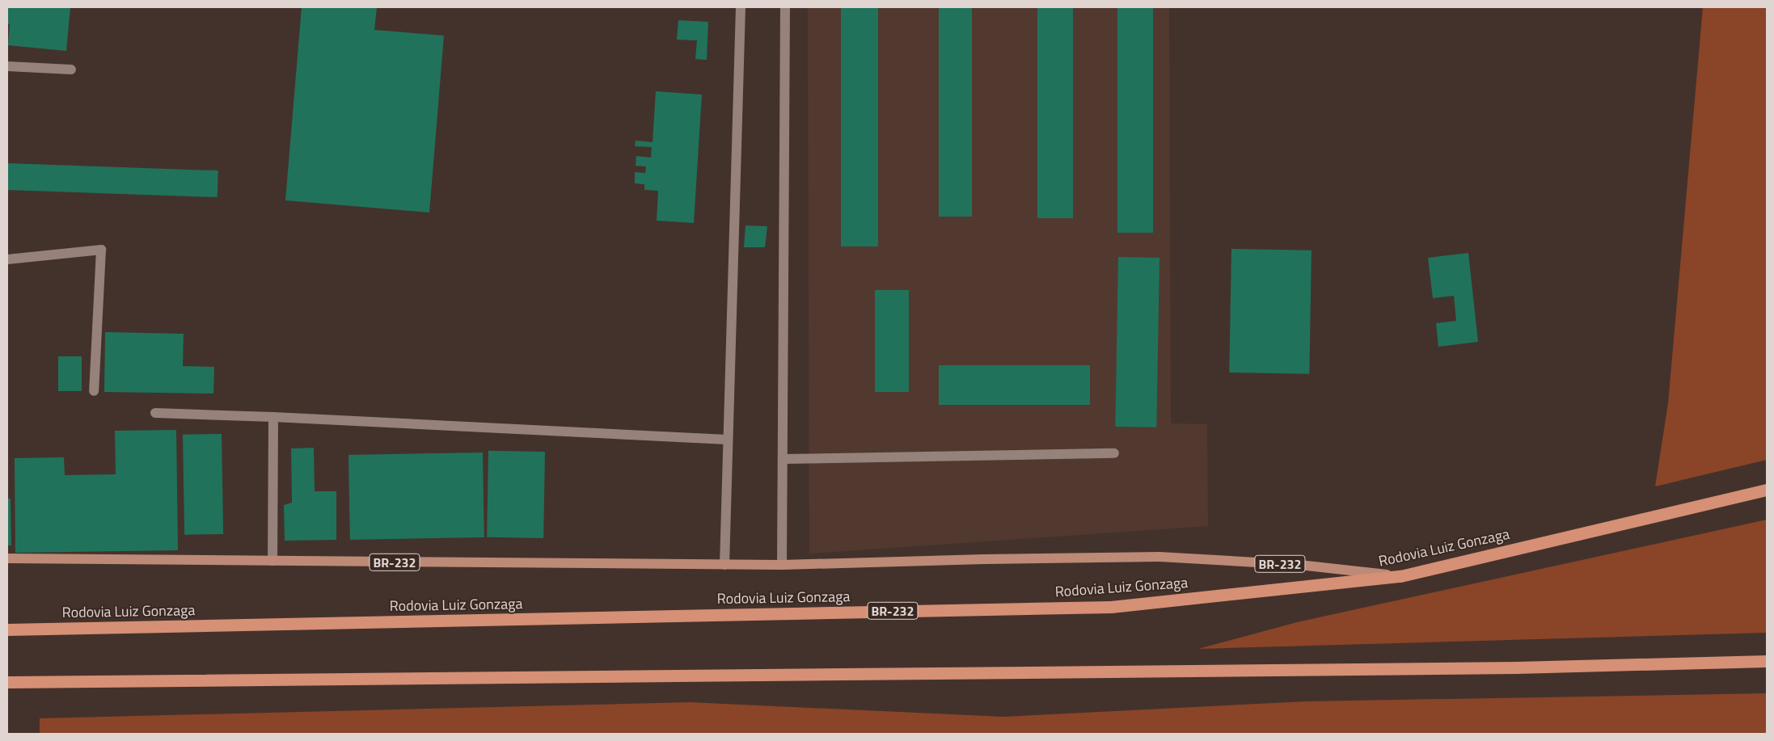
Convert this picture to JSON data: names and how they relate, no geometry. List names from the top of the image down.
{
  "streets": {
    "highway": ["Rodovia Luiz Gonzaga", "BR-232"]
  },
  "crossings": [
    ["Rodovia Luiz Gonzaga", "BR-232"]
  ]
}
